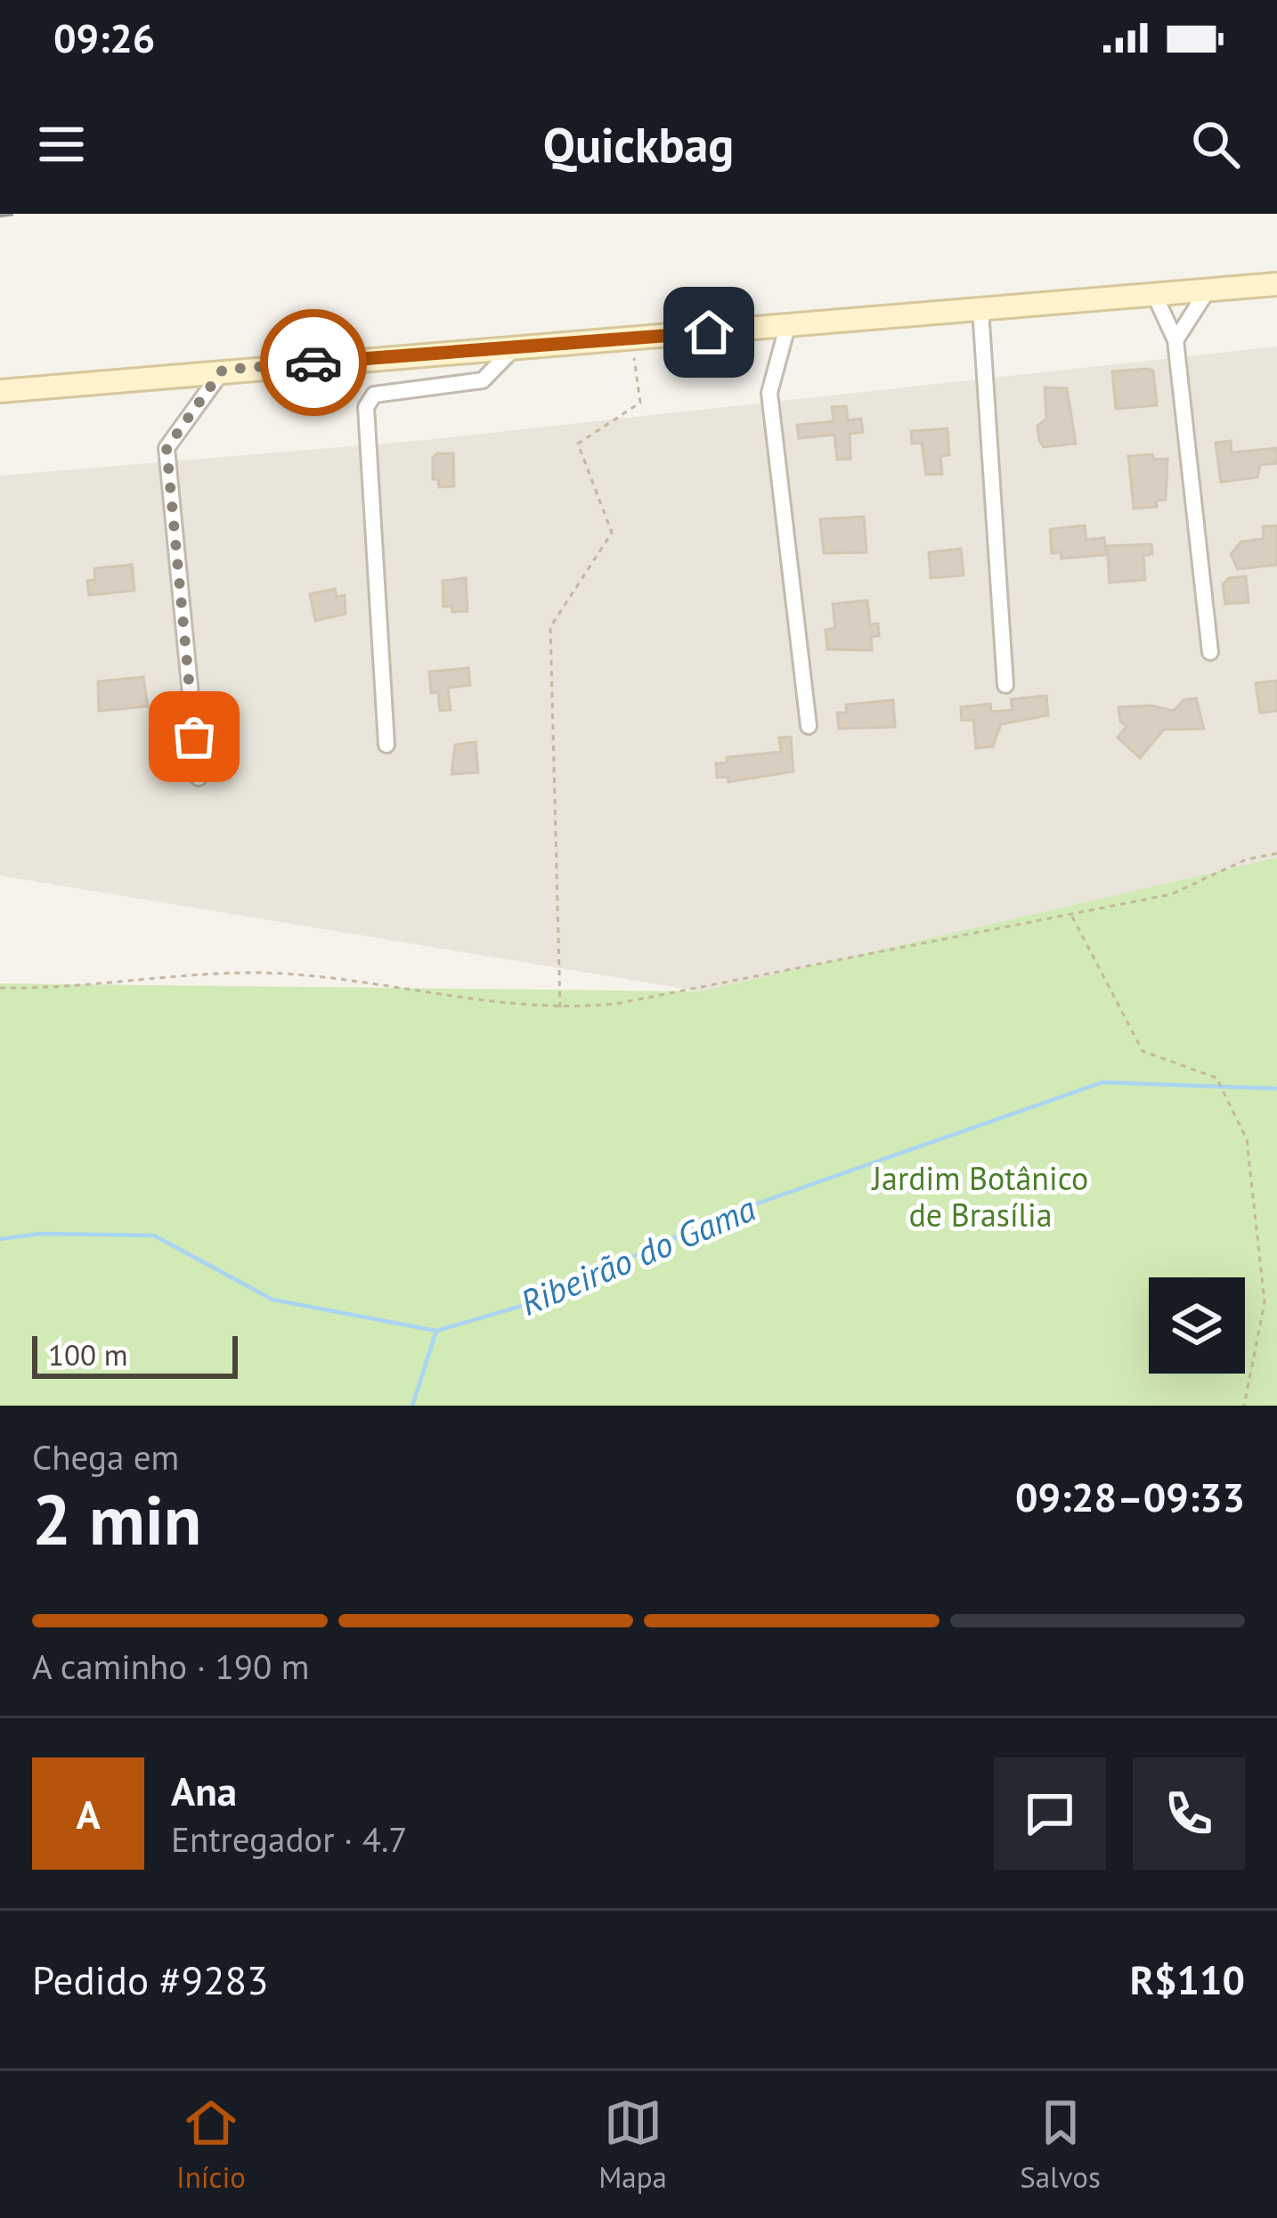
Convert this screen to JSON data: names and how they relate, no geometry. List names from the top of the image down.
{
  "water": ["Ribeirão do Gama"],
  "parks": ["Jardim Botânico de Brasília"],
  "scale_bar": "100 m",
  "page": {
    "status": "09:26",
    "header": "Quickbag",
    "scale": "100 m",
    "heading": ["2 min", "Chega em", "09:28–09:33"],
    "panel": [
      "Ana",
      "Entregador · 4.7",
      "Pedido #9283",
      "R$110"
    ],
    "bar": "A caminho · 190 m",
    "round": "A",
    "tabs": ["Início", "Mapa", "Salvos"]
  }
}
